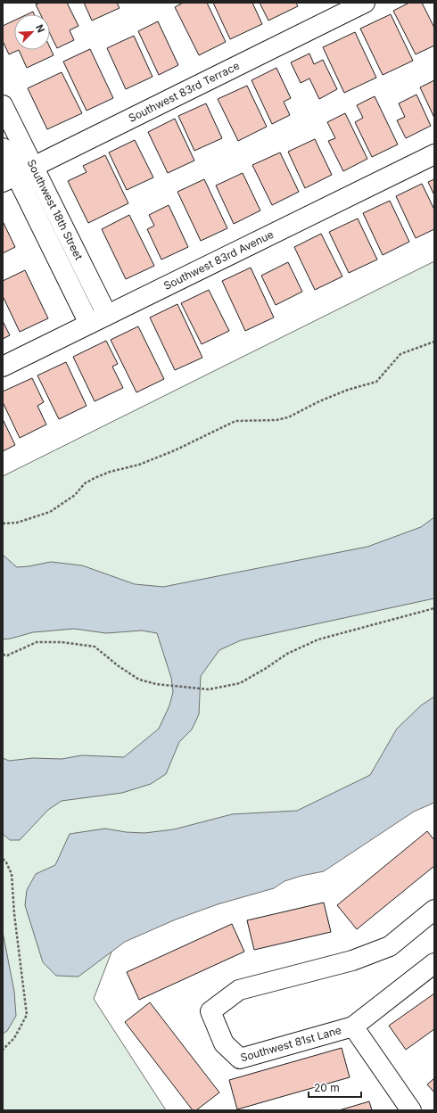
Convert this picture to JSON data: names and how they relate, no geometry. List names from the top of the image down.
{
  "streets": {
    "street": [
      "Southwest 83rd Terrace",
      "Southwest 18th Street",
      "Southwest 83rd Avenue",
      "Southwest 81st Lane"
    ]
  },
  "crossings": [
    ["Southwest 83rd Terrace", "Southwest 18th Street"],
    ["Southwest 18th Street", "Southwest 83rd Avenue"]
  ],
  "scale_bar": "20 m",
  "north": "top right"
}
